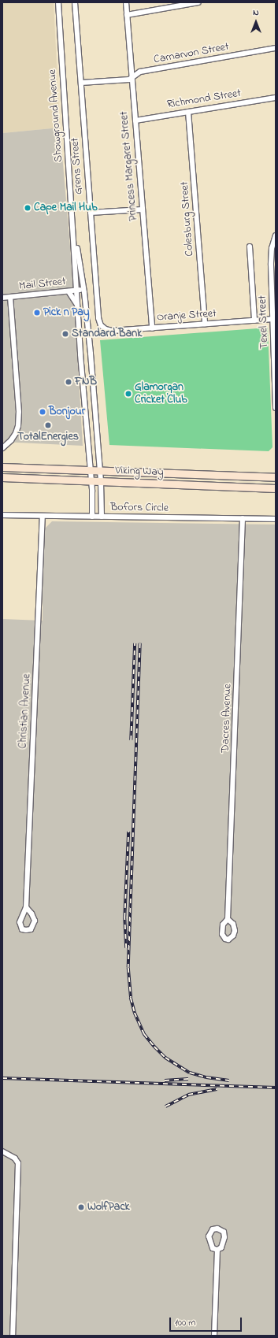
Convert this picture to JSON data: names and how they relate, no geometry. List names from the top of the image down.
{
  "streets": {
    "main road": ["Viking Way"],
    "street": [
      "Carnarvon Street",
      "Richmond Street",
      "Showground Avenue",
      "Grens Street",
      "Princess Margaret Street",
      "Colesburg Street",
      "Mail Street",
      "Oranje Street",
      "Texel Street",
      "Bofors Circle",
      "Christian Avenue",
      "Dacres Avenue"
    ]
  },
  "crossings": [
    ["Carnarvon Street", "Grens Street"],
    ["Carnarvon Street", "Princess Margaret Street"],
    ["Richmond Street", "Princess Margaret Street"],
    ["Richmond Street", "Colesburg Street"],
    ["Showground Avenue", "Mail Street"],
    ["Showground Avenue", "Viking Way"],
    ["Showground Avenue", "Bofors Circle"],
    ["Grens Street", "Oranje Street"],
    ["Princess Margaret Street", "Oranje Street"],
    ["Colesburg Street", "Oranje Street"],
    ["Oranje Street", "Texel Street"],
    ["Bofors Circle", "Christian Avenue"],
    ["Bofors Circle", "Dacres Avenue"]
  ],
  "places": [
    "Cape Mail Hub",
    "Pick n Pay",
    "Standard Bank",
    "FNB",
    "Glamorgan Cricket Club",
    "Bonjour",
    "TotalEnergies",
    "WolfPack"
  ],
  "scale_bar": "100 m",
  "north": "top"
}
